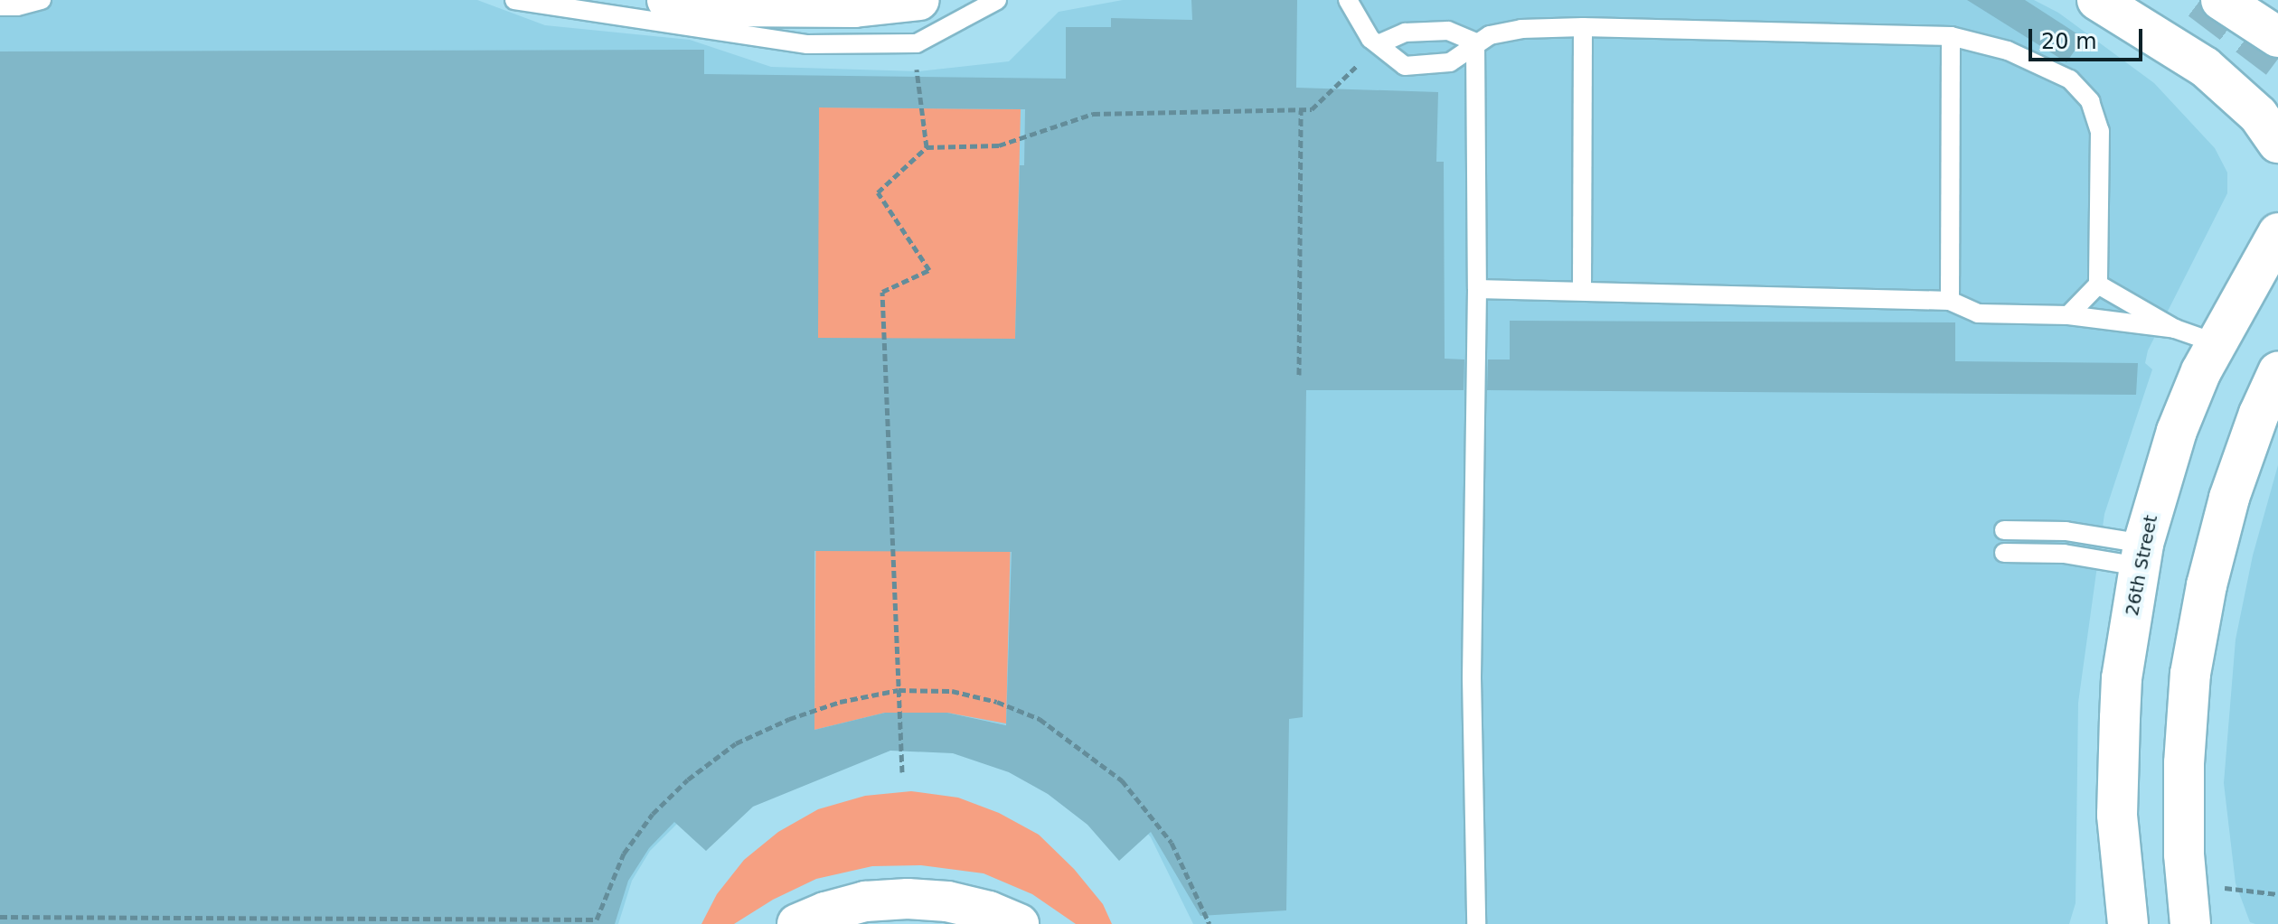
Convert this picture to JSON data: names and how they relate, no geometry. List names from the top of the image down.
{
  "streets": {
    "main road": ["26th Street"]
  },
  "scale_bar": "20 m"
}
